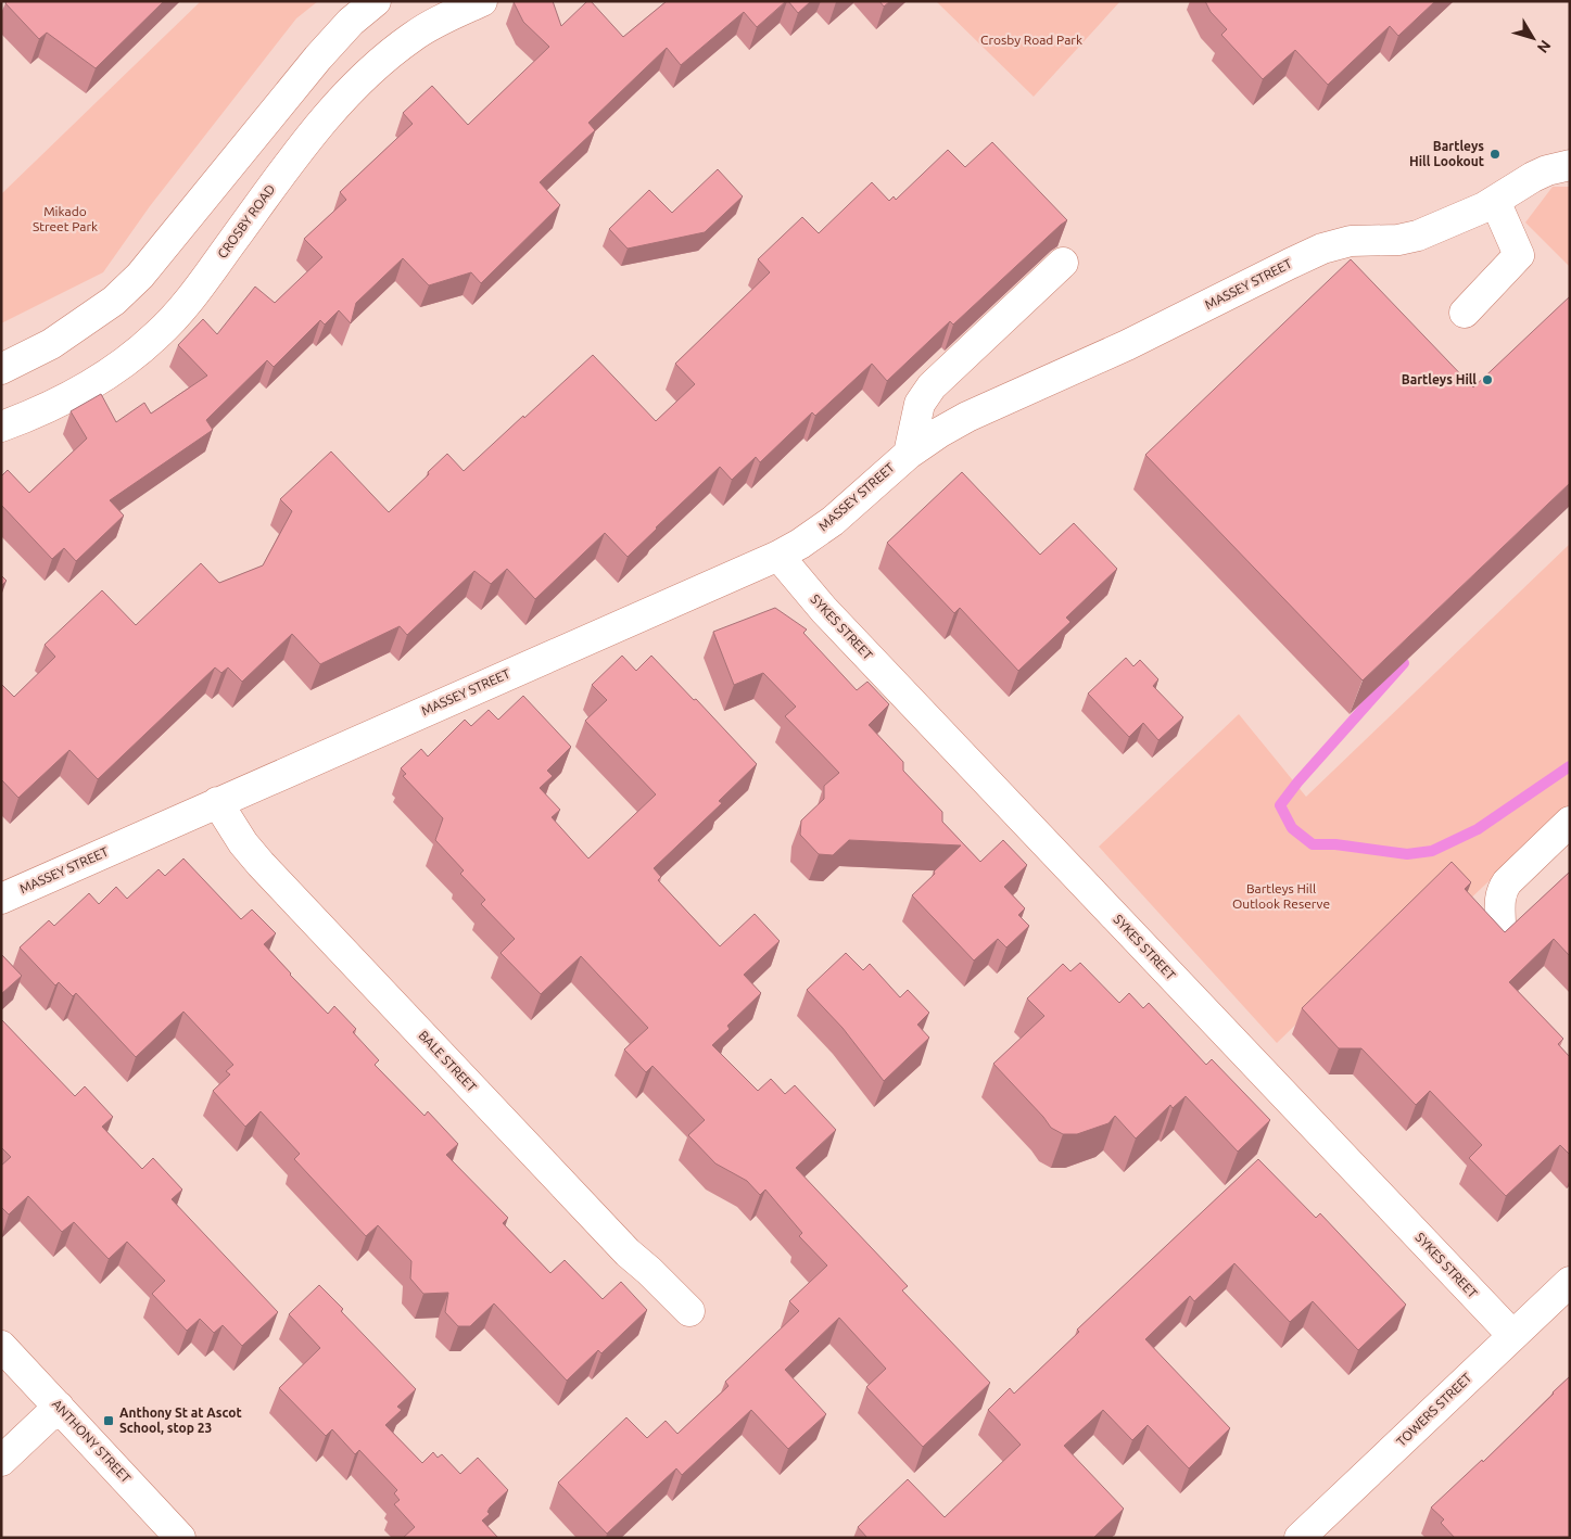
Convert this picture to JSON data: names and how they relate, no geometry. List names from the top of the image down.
{
  "streets": {
    "street": [
      "CROSBY ROAD",
      "MASSEY STREET",
      "SYKES STREET",
      "BALE STREET",
      "TOWERS STREET",
      "ANTHONY STREET"
    ]
  },
  "crossings": [
    ["MASSEY STREET", "SYKES STREET"],
    ["MASSEY STREET", "BALE STREET"],
    ["SYKES STREET", "TOWERS STREET"]
  ],
  "parks": ["Crosby Road Park", "Mikado Street Park", "Bartleys Hill Outlook Reserve"],
  "places": {
    "other": ["Bartleys Hill Lookout", "Bartleys Hill"],
    "transit": ["Anthony St at Ascot School, stop 23"]
  },
  "north": "bottom right"
}
